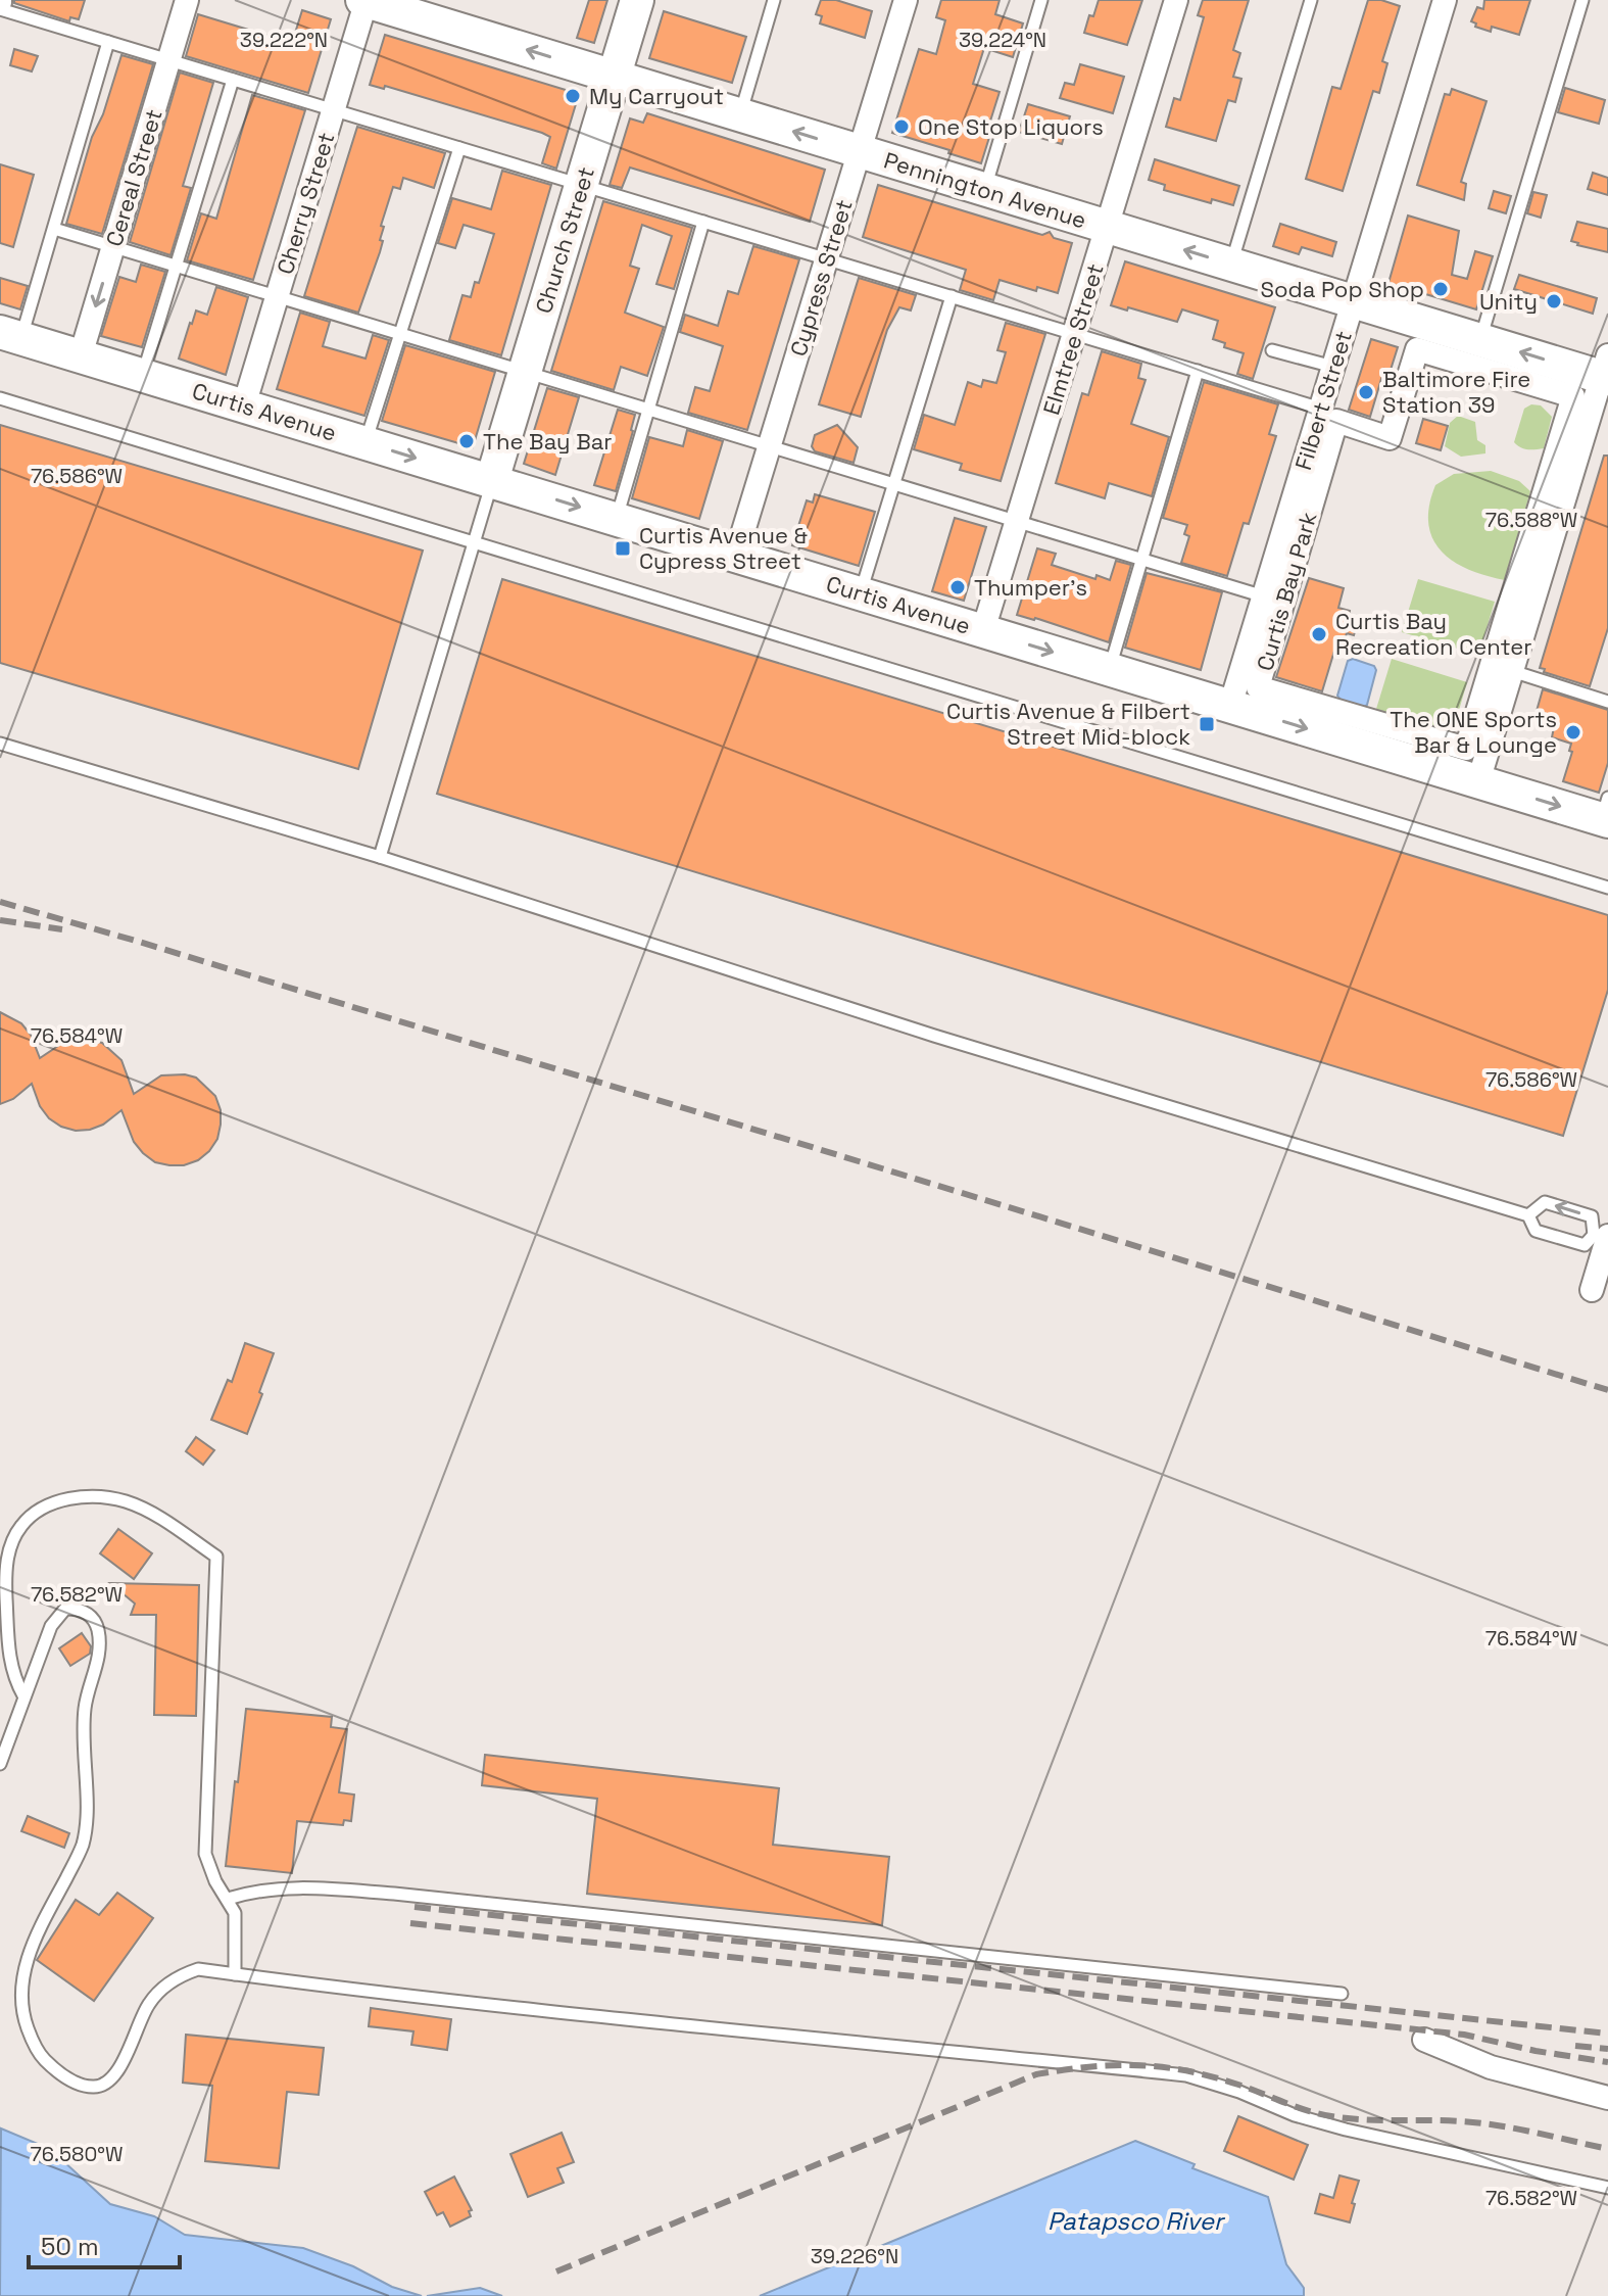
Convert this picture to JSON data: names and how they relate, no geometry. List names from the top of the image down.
{
  "streets": {
    "main road": ["Pennington Avenue", "Church Street", "Curtis Avenue"],
    "street": [
      "Cereal Street",
      "Cherry Street",
      "Cypress Street",
      "Elmtree Street",
      "Filbert Street",
      "Curtis Bay Park"
    ]
  },
  "crossings": [
    ["Cereal Street", "Curtis Avenue"],
    ["Pennington Avenue", "Cherry Street"],
    ["Pennington Avenue", "Church Street"],
    ["Pennington Avenue", "Cypress Street"],
    ["Pennington Avenue", "Elmtree Street"],
    ["Pennington Avenue", "Filbert Street"],
    ["Cherry Street", "Curtis Avenue"],
    ["Church Street", "Curtis Avenue"],
    ["Cypress Street", "Curtis Avenue"],
    ["Elmtree Street", "Curtis Avenue"],
    ["Filbert Street", "Curtis Avenue"]
  ],
  "one_way": ["Pennington Avenue", "Curtis Avenue"],
  "water": ["Patapsco River"],
  "places": {
    "other": [
      "My Carryout",
      "One Stop Liquors",
      "Soda Pop Shop",
      "Unity",
      "Baltimore Fire Station 39",
      "The Bay Bar",
      "Thumper's",
      "Curtis Bay Recreation Center",
      "The ONE Sports Bar & Lounge"
    ],
    "transit": ["Curtis Avenue & Cypress Street", "Curtis Avenue & Filbert Street Mid-block"]
  },
  "scale_bar": "50 m",
  "coordinates": [
    "39.224°N",
    "39.222°N",
    "76.586°W",
    "76.588°W",
    "76.584°W",
    "76.582°W",
    "76.580°W",
    "39.226°N"
  ]
}
